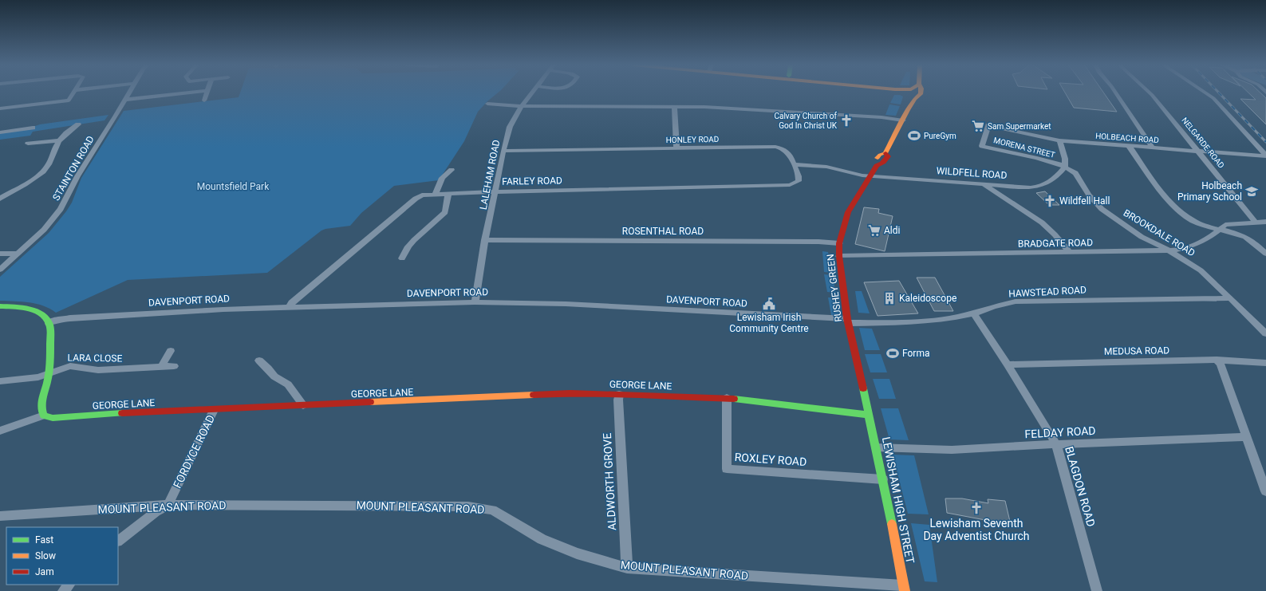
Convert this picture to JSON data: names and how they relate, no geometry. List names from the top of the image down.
{
  "streets": {
    "main road": ["RUSHEY GREEN", "GEORGE LANE", "LEWISHAM HIGH STREET"],
    "street": [
      "HOLBEACH ROAD",
      "HONLEY ROAD",
      "NELGARDE ROAD",
      "MORENA STREET",
      "STAINTON ROAD",
      "WILDFELL ROAD",
      "LALEHAM ROAD",
      "FARLEY ROAD",
      "ROSENTHAL ROAD",
      "BROOKDALE ROAD",
      "BRADGATE ROAD",
      "HAWSTEAD ROAD",
      "DAVENPORT ROAD",
      "MEDUSA ROAD",
      "LARA CLOSE",
      "FELDAY ROAD",
      "FORDYCE ROAD",
      "ROXLEY ROAD",
      "ALDWORTH GROVE",
      "BLAGDON ROAD",
      "MOUNT PLEASANT ROAD"
    ]
  },
  "crossings": [
    ["HOLBEACH ROAD", "NELGARDE ROAD"],
    ["HOLBEACH ROAD", "MORENA STREET"],
    ["HONLEY ROAD", "LALEHAM ROAD"],
    ["HONLEY ROAD", "FARLEY ROAD"],
    ["NELGARDE ROAD", "BRADGATE ROAD"],
    ["MORENA STREET", "WILDFELL ROAD"],
    ["MORENA STREET", "BROOKDALE ROAD"],
    ["WILDFELL ROAD", "BROOKDALE ROAD"],
    ["WILDFELL ROAD", "RUSHEY GREEN"],
    ["LALEHAM ROAD", "FARLEY ROAD"],
    ["LALEHAM ROAD", "ROSENTHAL ROAD"],
    ["LALEHAM ROAD", "DAVENPORT ROAD"],
    ["FARLEY ROAD", "DAVENPORT ROAD"],
    ["ROSENTHAL ROAD", "RUSHEY GREEN"],
    ["BROOKDALE ROAD", "BRADGATE ROAD"],
    ["BROOKDALE ROAD", "HAWSTEAD ROAD"],
    ["BRADGATE ROAD", "RUSHEY GREEN"],
    ["RUSHEY GREEN", "HAWSTEAD ROAD"],
    ["RUSHEY GREEN", "DAVENPORT ROAD"],
    ["RUSHEY GREEN", "GEORGE LANE"],
    ["RUSHEY GREEN", "LEWISHAM HIGH STREET"],
    ["HAWSTEAD ROAD", "DAVENPORT ROAD"],
    ["HAWSTEAD ROAD", "BLAGDON ROAD"],
    ["MEDUSA ROAD", "BLAGDON ROAD"],
    ["GEORGE LANE", "FORDYCE ROAD"],
    ["GEORGE LANE", "ROXLEY ROAD"],
    ["GEORGE LANE", "ALDWORTH GROVE"],
    ["GEORGE LANE", "LEWISHAM HIGH STREET"],
    ["FELDAY ROAD", "BLAGDON ROAD"],
    ["FELDAY ROAD", "LEWISHAM HIGH STREET"],
    ["FORDYCE ROAD", "MOUNT PLEASANT ROAD"],
    ["ROXLEY ROAD", "LEWISHAM HIGH STREET"],
    ["ALDWORTH GROVE", "MOUNT PLEASANT ROAD"],
    ["LEWISHAM HIGH STREET", "MOUNT PLEASANT ROAD"]
  ],
  "parks": ["Mountsfield Park"],
  "places": {
    "church": ["Calvary Church of God In Christ UK", "Wildfell Hall", "Lewisham Seventh Day Adventist Church"],
    "supermarket": ["Sam Supermarket", "Aldi"],
    "sports": ["PureGym", "Forma"],
    "school or university": ["Holbeach Primary School"],
    "building": ["Kaleidoscope"],
    "public building": ["Lewisham Irish Community Centre"]
  },
  "legend": ["Fast", "Slow", "Jam"]
}
